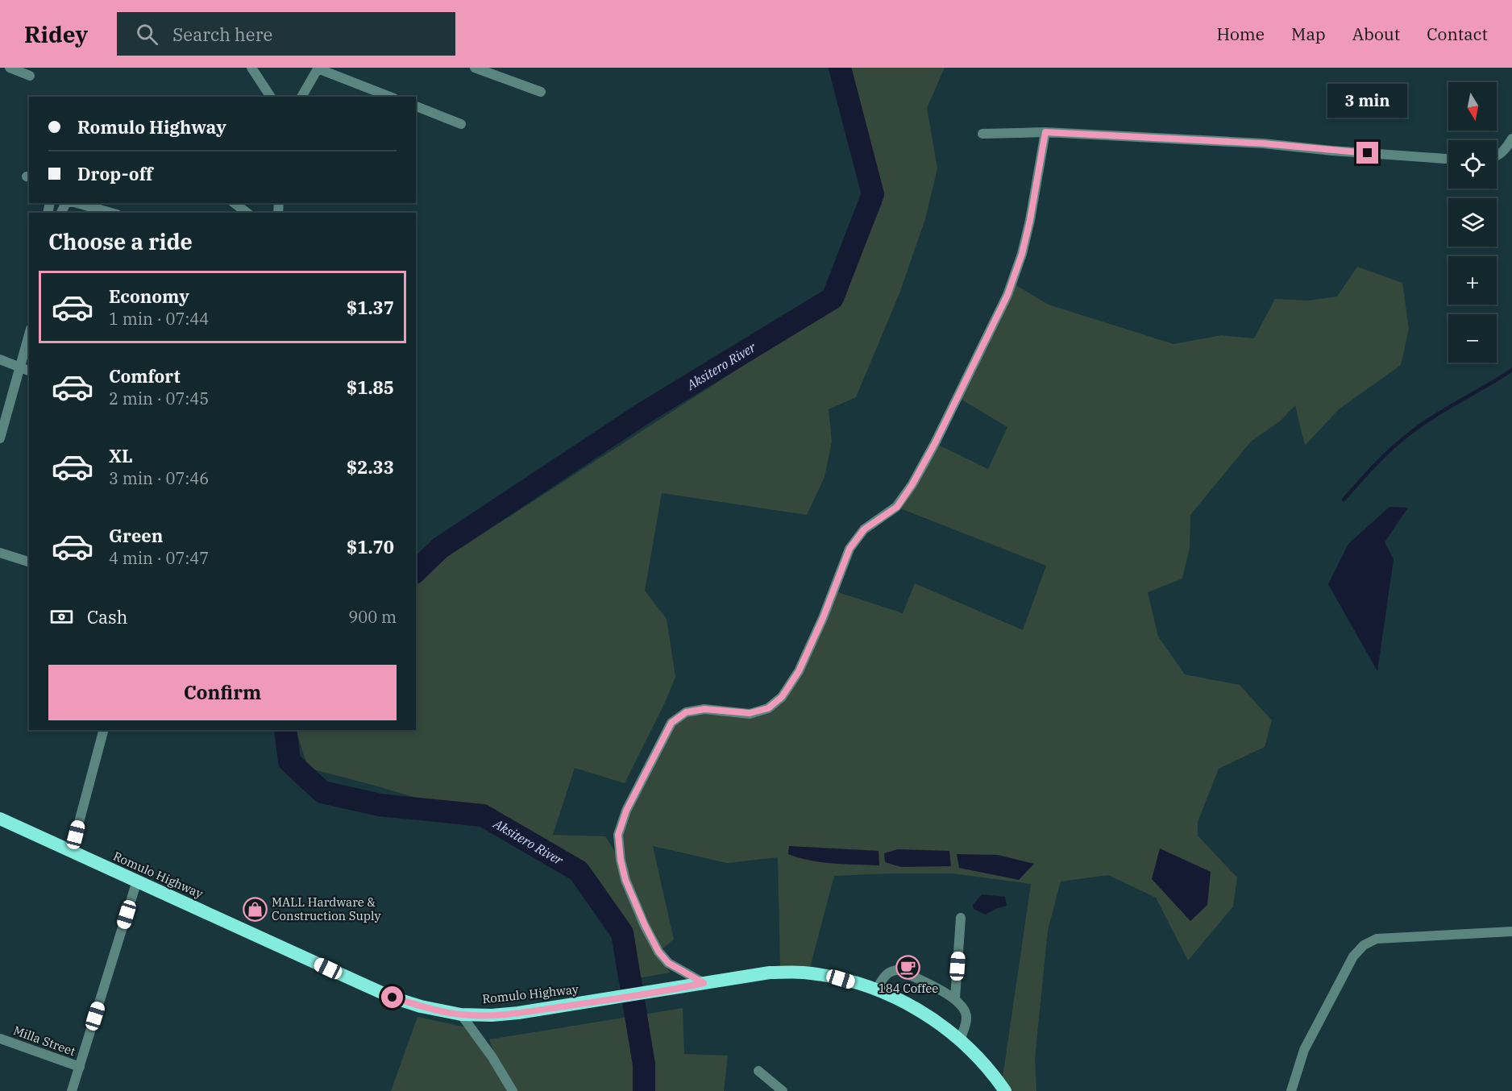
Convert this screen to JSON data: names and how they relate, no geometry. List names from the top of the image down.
{
  "streets": {
    "highway": ["Romulo Highway"],
    "street": ["Milla Street"]
  },
  "water": ["Aksitero River"],
  "places": {
    "shop": ["MALL Hardware & Construction Suply"],
    "cafe": ["184 Coffee"]
  },
  "north": "bottom",
  "page": {
    "header": "Ridey",
    "search": "Search here",
    "nav": [
      "Home",
      "Map",
      "About",
      "Contact"
    ],
    "map_buttons": ["+", "−"],
    "bubble": "3 min",
    "banner": ["Romulo Highway", "Drop-off"],
    "heading": "Choose a ride",
    "list": [
      {
        "name": "Economy",
        "note": "1 min · 07:44",
        "value": "$1.37"
      },
      {
        "name": "Comfort",
        "note": "2 min · 07:45",
        "value": "$1.85"
      },
      {
        "name": "XL",
        "note": "3 min · 07:46",
        "value": "$2.33"
      },
      {
        "name": "Green",
        "note": "4 min · 07:47",
        "value": "$1.70"
      }
    ],
    "pay": ["Cash", "900 m"],
    "buttons": "Confirm"
  }
}
